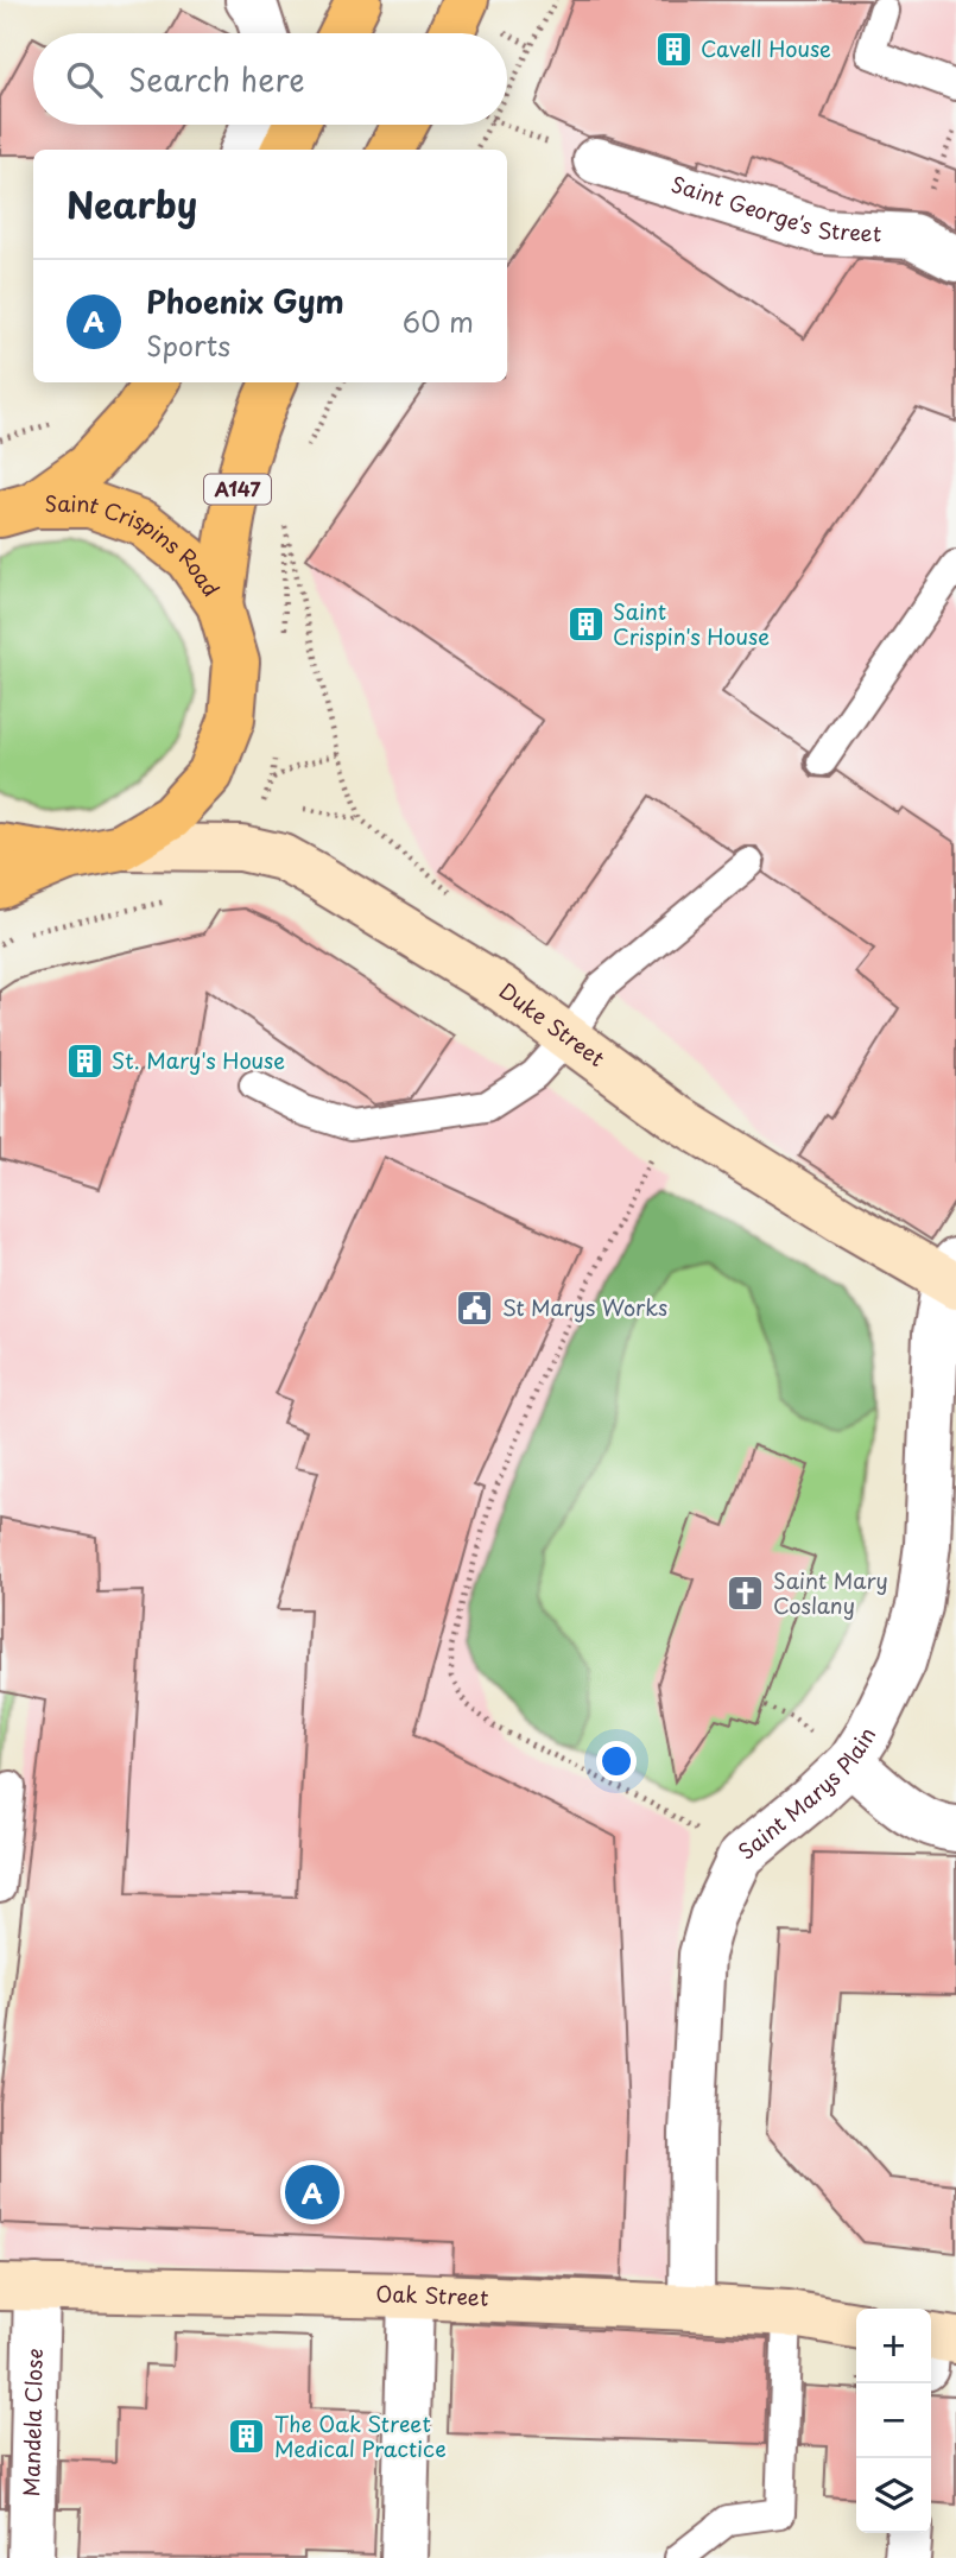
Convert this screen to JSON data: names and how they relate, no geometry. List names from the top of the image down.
{
  "streets": {
    "main road": ["A147", "Saint Crispins Road"],
    "street": [
      "Saint George's Street",
      "Duke Street",
      "Saint Marys Plain",
      "Oak Street",
      "Mandela Close"
    ]
  },
  "crossings": [
    ["Saint Crispins Road", "Duke Street"],
    ["Duke Street", "Saint Marys Plain"],
    ["Saint Marys Plain", "Oak Street"],
    ["Oak Street", "Mandela Close"]
  ],
  "places": {
    "building": [
      "Cavell House",
      "Saint Crispin's House",
      "St. Mary's House",
      "The Oak Street Medical Practice"
    ],
    "public building": ["St Marys Works"],
    "church": ["Saint Mary Coslany"]
  },
  "page": {
    "search": "Search here",
    "heading": "Nearby",
    "list": [
      {
        "mark": "A",
        "name": "Phoenix Gym",
        "note": "Sports",
        "value": "60 m"
      }
    ],
    "pins": "A",
    "map_buttons": ["+", "−"]
  }
}
